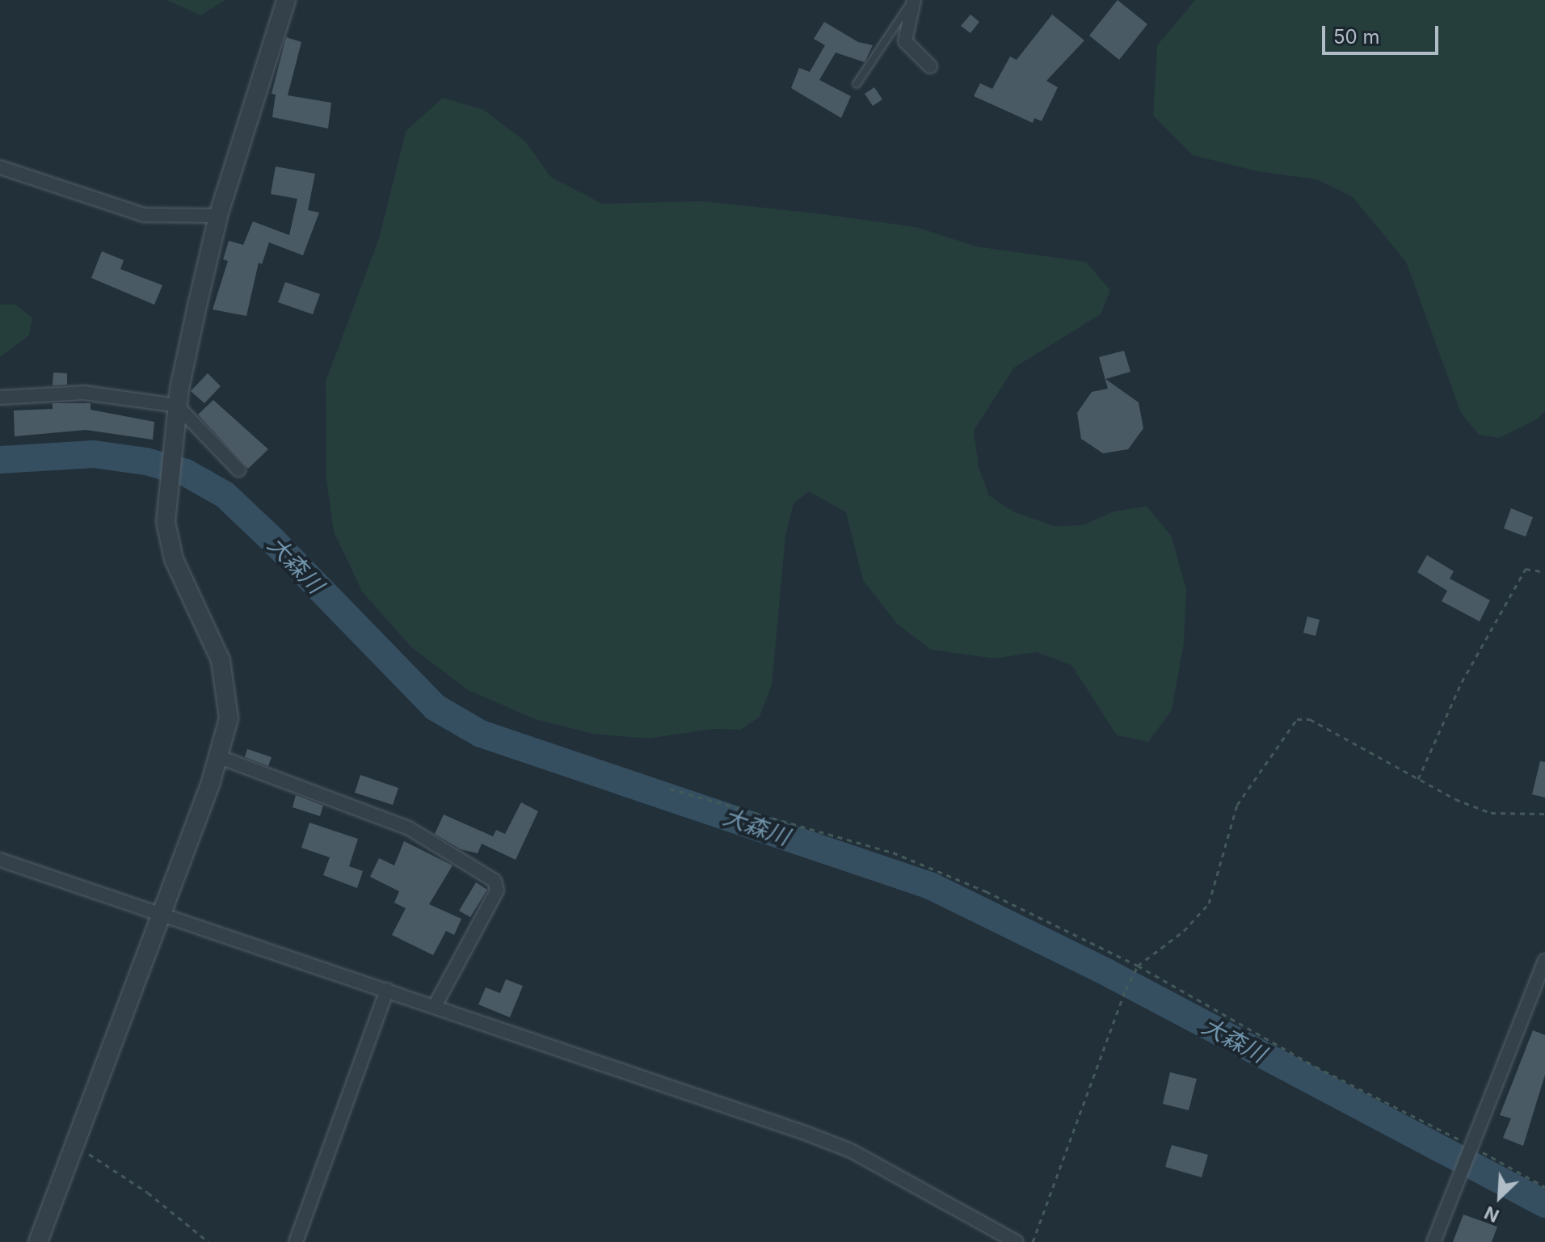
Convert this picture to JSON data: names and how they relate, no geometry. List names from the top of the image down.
{
  "water": ["大森川"],
  "scale_bar": "50 m",
  "north": "bottom left"
}
